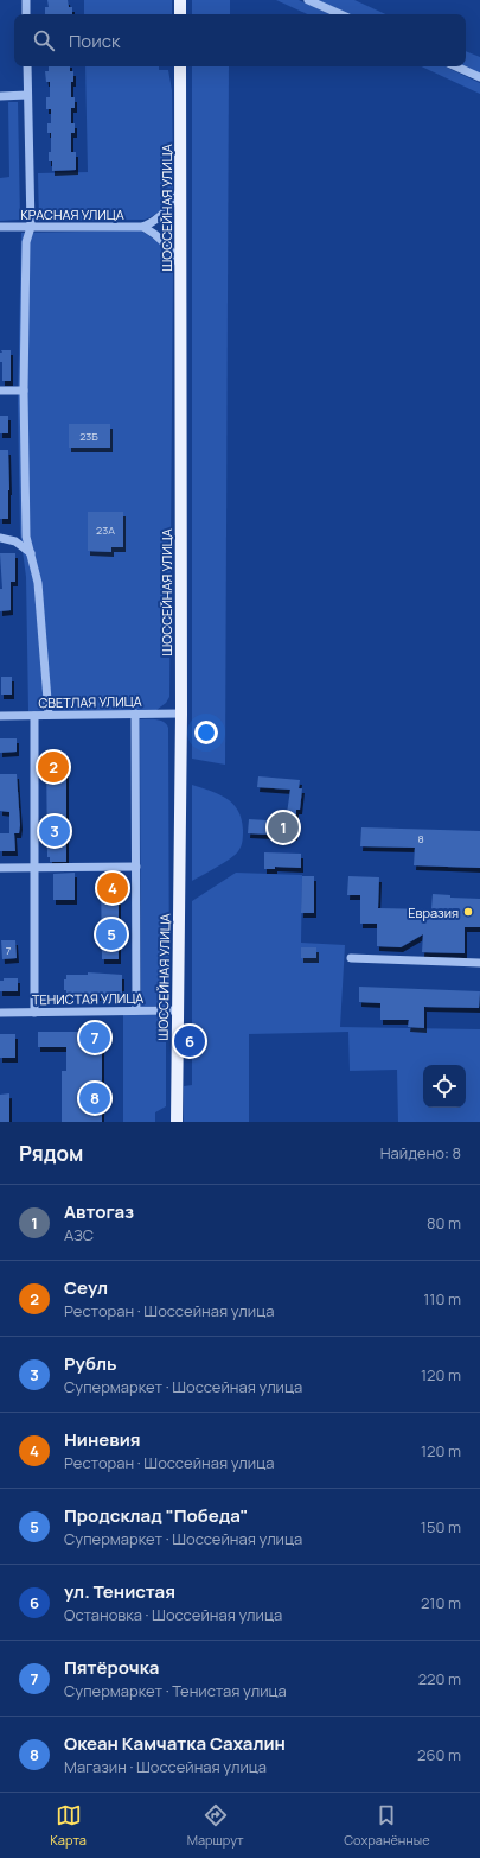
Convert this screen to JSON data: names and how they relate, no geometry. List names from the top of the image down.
{
  "streets": {
    "main road": ["ШОССЕЙНАЯ УЛИЦА"],
    "street": ["КРАСНАЯ УЛИЦА", "СВЕТЛАЯ УЛИЦА", "ТЕНИСТАЯ УЛИЦА"]
  },
  "crossings": [
    ["ШОССЕЙНАЯ УЛИЦА", "СВЕТЛАЯ УЛИЦА"],
    ["ШОССЕЙНАЯ УЛИЦА", "ТЕНИСТАЯ УЛИЦА"]
  ],
  "places": ["Евразия"],
  "house_numbers": [
    "23Б",
    "23А",
    "8",
    "7"
  ],
  "page": {
    "search": "Поиск",
    "pins": [
      "2",
      "1",
      "3",
      "4",
      "5",
      "7",
      "6",
      "8"
    ],
    "heading": ["Рядом", "Найдено: 8"],
    "list": [
      {
        "mark": "1",
        "name": "Автогаз",
        "note": "АЗС",
        "value": "80 m"
      },
      {
        "mark": "2",
        "name": "Сеул",
        "note": "Ресторан · Шоссейная улица",
        "value": "110 m"
      },
      {
        "mark": "3",
        "name": "Рубль",
        "note": "Супермаркет · Шоссейная улица",
        "value": "120 m"
      },
      {
        "mark": "4",
        "name": "Ниневия",
        "note": "Ресторан · Шоссейная улица",
        "value": "120 m"
      },
      {
        "mark": "5",
        "name": "Продсклад \"Победа\"",
        "note": "Супермаркет · Шоссейная улица",
        "value": "150 m"
      },
      {
        "mark": "6",
        "name": "ул. Тенистая",
        "note": "Остановка · Шоссейная улица",
        "value": "210 m"
      },
      {
        "mark": "7",
        "name": "Пятёрочка",
        "note": "Супермаркет · Тенистая улица",
        "value": "220 m"
      },
      {
        "mark": "8",
        "name": "Океан Камчатка Сахалин",
        "note": "Магазин · Шоссейная улица",
        "value": "260 m"
      }
    ],
    "nav": ["Карта", "Маршрут", "Сохранённые"]
  }
}
